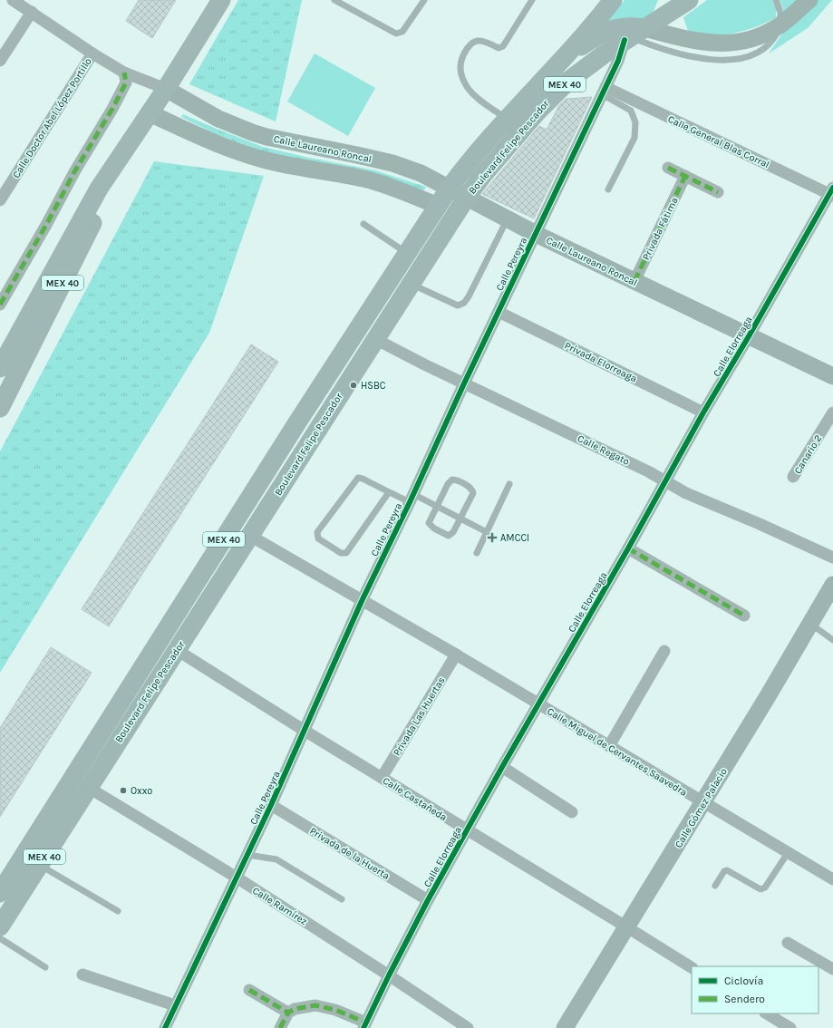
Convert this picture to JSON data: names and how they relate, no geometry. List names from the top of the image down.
{
  "streets": {
    "main road": ["MEX 40", "Boulevard Felipe Pescador"],
    "street": [
      "Calle Doctor Abel López Portillo",
      "Calle General Blas Corral",
      "Calle Laureano Roncal",
      "Privada Fátima",
      "Calle Pereyra",
      "Calle Elorreaga",
      "Privada Elorreaga",
      "Calle Regato",
      "Canario 2",
      "Privada Las Huertas",
      "Calle Miguel de Cervantes Saavedra",
      "Calle Castañeda",
      "Calle Gómez Palacio",
      "Privada de la Huerta",
      "Calle Ramírez"
    ]
  },
  "crossings": [
    ["MEX 40", "Calle Laureano Roncal"],
    ["Calle General Blas Corral", "Calle Pereyra"],
    ["Calle General Blas Corral", "Calle Elorreaga"],
    ["Boulevard Felipe Pescador", "Calle Laureano Roncal"],
    ["Boulevard Felipe Pescador", "Calle Pereyra"],
    ["Boulevard Felipe Pescador", "Calle Regato"],
    ["Boulevard Felipe Pescador", "Calle Miguel de Cervantes Saavedra"],
    ["Boulevard Felipe Pescador", "Calle Castañeda"],
    ["Boulevard Felipe Pescador", "Calle Ramírez"],
    ["Calle Laureano Roncal", "Privada Fátima"],
    ["Calle Laureano Roncal", "Calle Pereyra"],
    ["Calle Laureano Roncal", "Calle Elorreaga"],
    ["Calle Pereyra", "Privada Elorreaga"],
    ["Calle Pereyra", "Calle Regato"],
    ["Calle Pereyra", "Calle Miguel de Cervantes Saavedra"],
    ["Calle Pereyra", "Calle Castañeda"],
    ["Calle Pereyra", "Privada de la Huerta"],
    ["Calle Pereyra", "Calle Ramírez"],
    ["Calle Elorreaga", "Privada Elorreaga"],
    ["Calle Elorreaga", "Calle Regato"],
    ["Calle Elorreaga", "Calle Miguel de Cervantes Saavedra"],
    ["Calle Elorreaga", "Calle Castañeda"],
    ["Calle Elorreaga", "Privada de la Huerta"],
    ["Calle Elorreaga", "Calle Ramírez"],
    ["Privada Las Huertas", "Calle Miguel de Cervantes Saavedra"],
    ["Privada Las Huertas", "Calle Castañeda"],
    ["Calle Miguel de Cervantes Saavedra", "Calle Gómez Palacio"],
    ["Calle Castañeda", "Calle Gómez Palacio"]
  ],
  "places": {
    "other": ["HSBC", "Oxxo"],
    "health": ["AMCCI"]
  },
  "legend": ["Ciclovía", "Sendero"]
}
